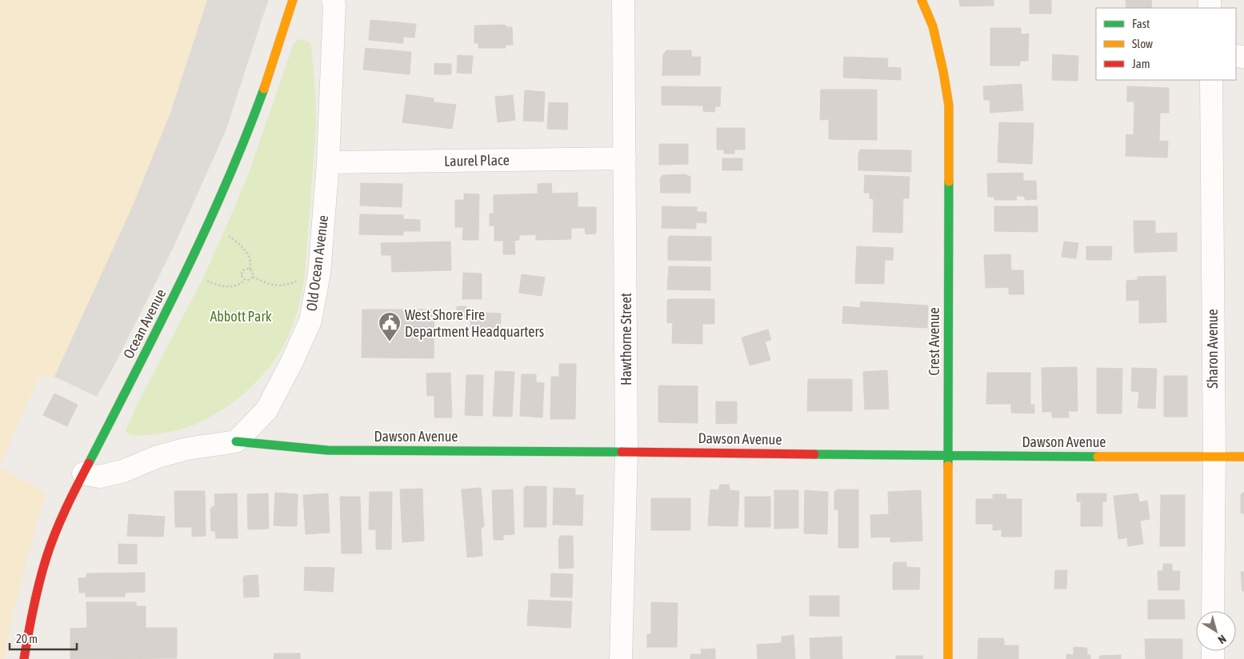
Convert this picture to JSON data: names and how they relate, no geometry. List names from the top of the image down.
{
  "streets": {
    "street": [
      "Laurel Place",
      "Old Ocean Avenue",
      "Ocean Avenue",
      "Hawthorne Street",
      "Crest Avenue",
      "Sharon Avenue",
      "Dawson Avenue"
    ]
  },
  "crossings": [
    ["Laurel Place", "Old Ocean Avenue"],
    ["Laurel Place", "Hawthorne Street"],
    ["Old Ocean Avenue", "Dawson Avenue"],
    ["Hawthorne Street", "Dawson Avenue"],
    ["Crest Avenue", "Dawson Avenue"],
    ["Sharon Avenue", "Dawson Avenue"]
  ],
  "parks": ["Abbott Park"],
  "places": {
    "public building": ["West Shore Fire Department Headquarters"]
  },
  "legend": ["Fast", "Slow", "Jam"],
  "scale_bar": "20 m",
  "north": "bottom right"
}
